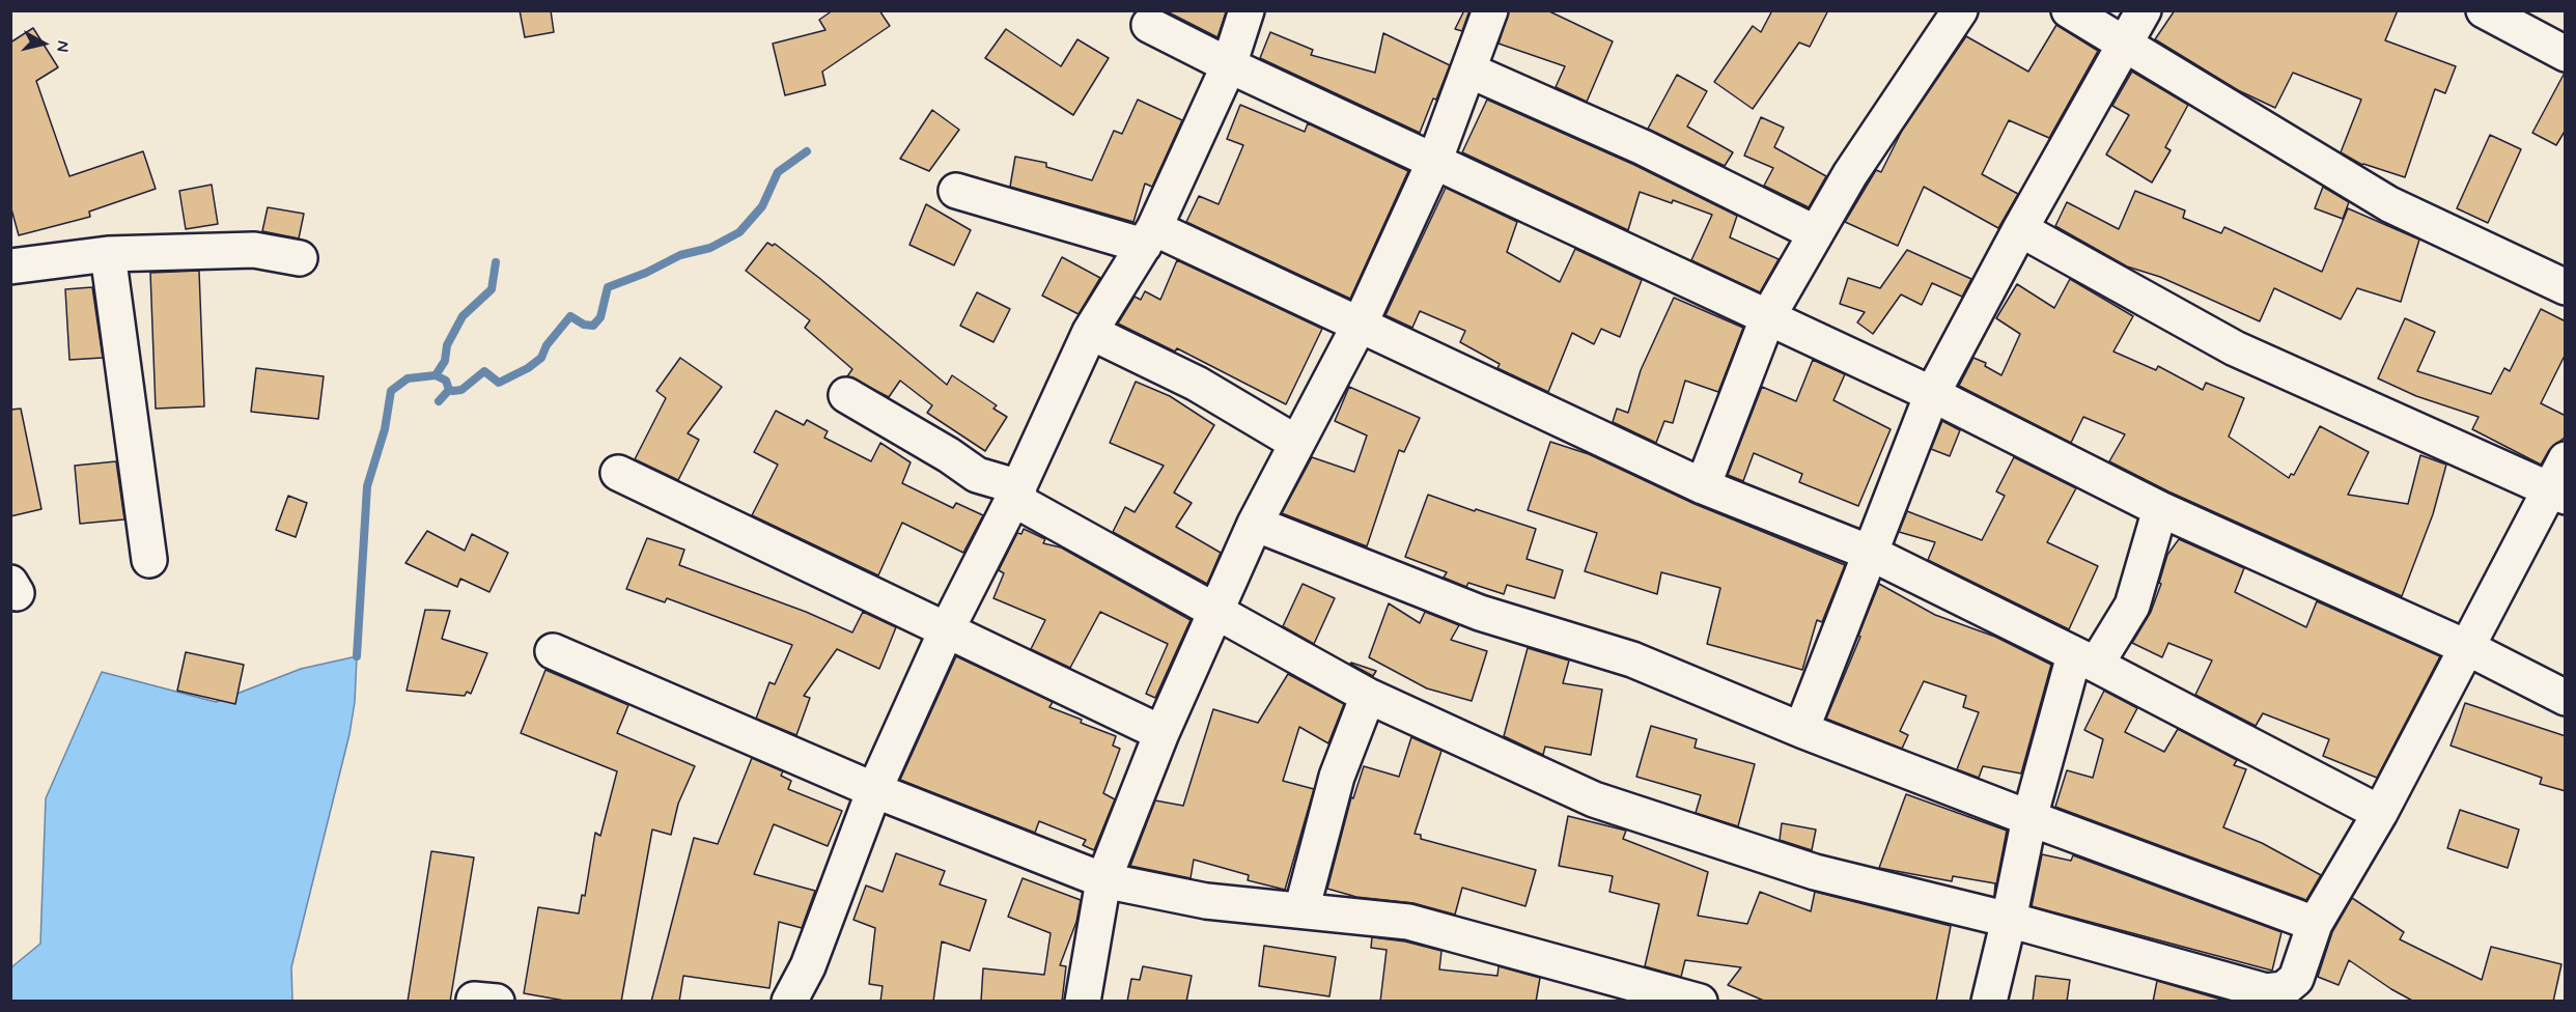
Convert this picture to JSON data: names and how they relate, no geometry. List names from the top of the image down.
{
  "north": "right"
}
